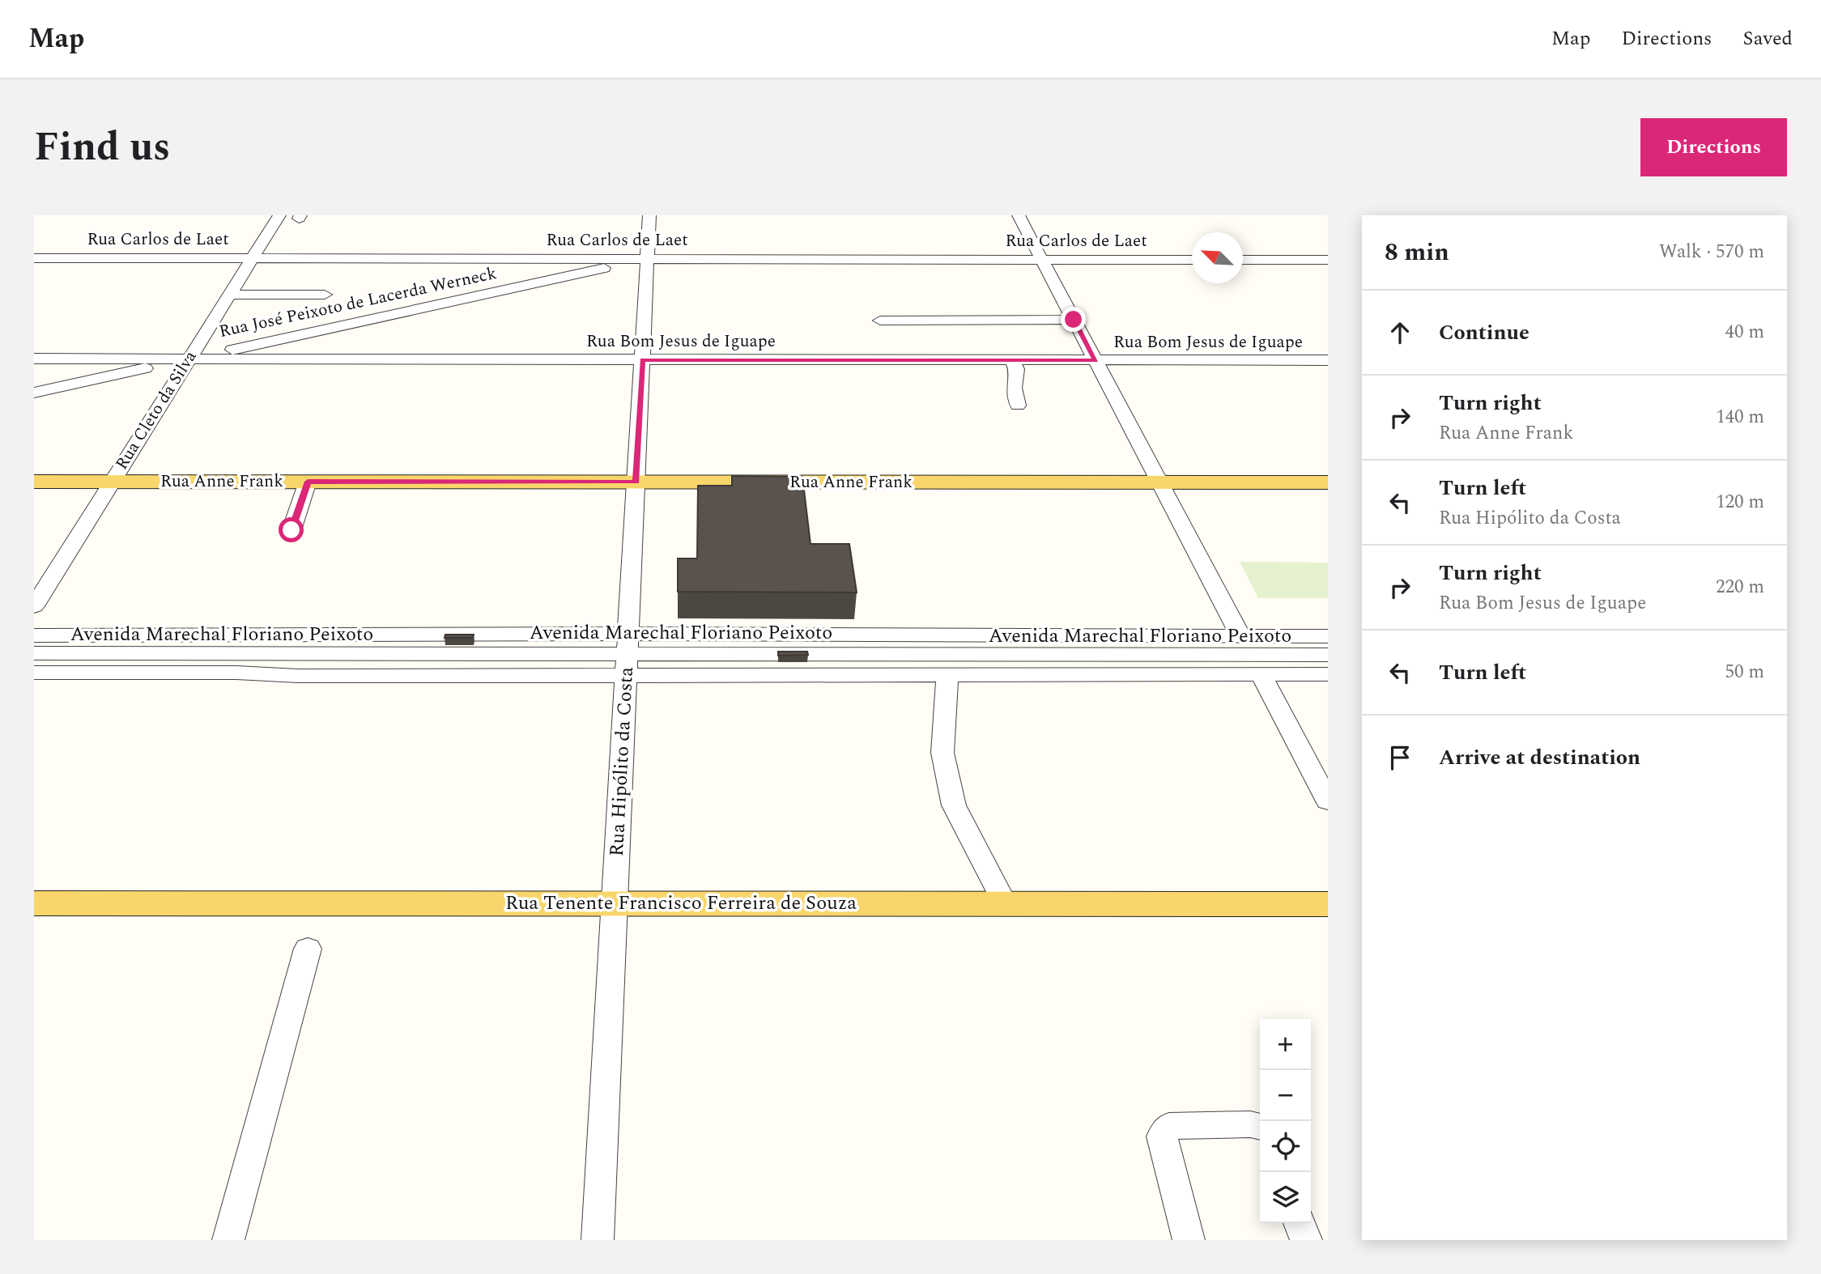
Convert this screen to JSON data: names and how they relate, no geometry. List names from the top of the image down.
{
  "streets": {
    "main road": ["Rua Anne Frank", "Rua Tenente Francisco Ferreira de Souza"],
    "street": [
      "Rua Carlos de Laet",
      "Rua José Peixoto de Lacerda Werneck",
      "Rua Bom Jesus de Iguape",
      "Rua Cleto da Silva",
      "Avenida Marechal Floriano Peixoto",
      "Rua Hipólito da Costa"
    ]
  },
  "crossings": [
    ["Rua Carlos de Laet", "Rua José Peixoto de Lacerda Werneck"],
    ["Rua Carlos de Laet", "Rua Cleto da Silva"],
    ["Rua Carlos de Laet", "Rua Hipólito da Costa"],
    ["Rua José Peixoto de Lacerda Werneck", "Rua Bom Jesus de Iguape"],
    ["Rua José Peixoto de Lacerda Werneck", "Rua Cleto da Silva"],
    ["Rua Bom Jesus de Iguape", "Rua Cleto da Silva"],
    ["Rua Bom Jesus de Iguape", "Rua Hipólito da Costa"],
    ["Rua Cleto da Silva", "Rua Anne Frank"],
    ["Rua Anne Frank", "Rua Hipólito da Costa"],
    ["Avenida Marechal Floriano Peixoto", "Rua Hipólito da Costa"],
    ["Rua Hipólito da Costa", "Rua Tenente Francisco Ferreira de Souza"]
  ],
  "north": "top left",
  "page": {
    "header": "Map",
    "nav": ["Map", "Directions", "Saved"],
    "title": "Find us",
    "buttons": "Directions",
    "heading": ["8 min", "Walk · 570 m"],
    "list": [
      ["Continue", "40 m"],
      ["Turn right", "Rua Anne Frank", "140 m"],
      ["Turn left", "Rua Hipólito da Costa", "120 m"],
      ["Turn right", "Rua Bom Jesus de Iguape", "220 m"],
      ["Turn left", "50 m"],
      "Arrive at destination"
    ],
    "map_buttons": ["+", "−"]
  }
}
